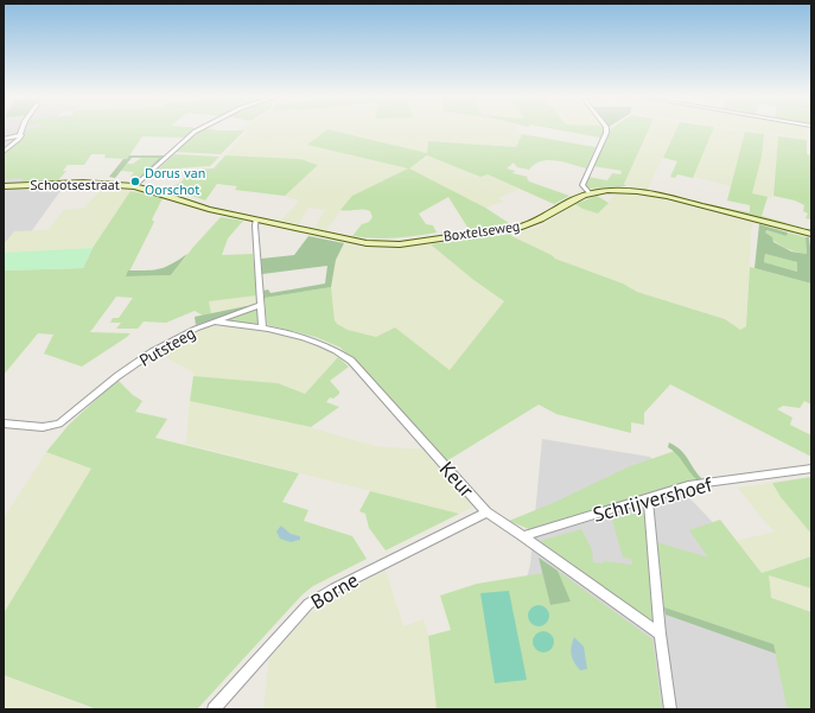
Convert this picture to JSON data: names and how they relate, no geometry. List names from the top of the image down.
{
  "streets": {
    "main road": ["Schootsestraat", "Boxtelseweg"],
    "street": [
      "Putsteeg",
      "Keur",
      "Schrijvershoef",
      "Borne"
    ]
  },
  "crossings": [
    ["Schootsestraat", "Boxtelseweg"],
    ["Putsteeg", "Keur"],
    ["Keur", "Schrijvershoef"],
    ["Keur", "Borne"]
  ],
  "places": ["Dorus van Oorschot"]
}
